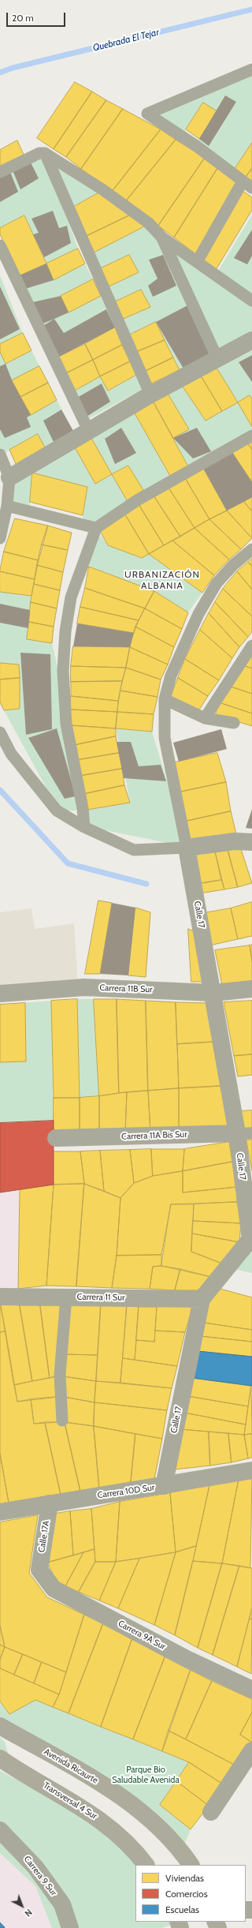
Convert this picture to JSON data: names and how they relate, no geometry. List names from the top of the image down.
{
  "streets": {
    "main road": ["Avenida Ricaurte", "Transversal 4 Sur"],
    "street": [
      "Calle 17",
      "Carrera 11B Sur",
      "Carrera 11A Bis Sur",
      "Carrera 11 Sur",
      "Carrera 10D Sur",
      "Calle 17A",
      "Carrera 9A Sur",
      "Carrera 9 Sur"
    ]
  },
  "crossings": [
    ["Calle 17", "Carrera 11B Sur"],
    ["Calle 17", "Carrera 11A Bis Sur"],
    ["Calle 17", "Carrera 11 Sur"],
    ["Calle 17", "Carrera 10D Sur"],
    ["Carrera 10D Sur", "Calle 17A"],
    ["Calle 17A", "Carrera 9A Sur"]
  ],
  "districts": ["URBANIZACIÓN ALBANIA"],
  "water": ["Quebrada El Tejar"],
  "parks": ["Parque Bio Saludable Avenida"],
  "legend": ["Viviendas", "Comercios", "Escuelas"],
  "scale_bar": "20 m",
  "north": "bottom right"
}
